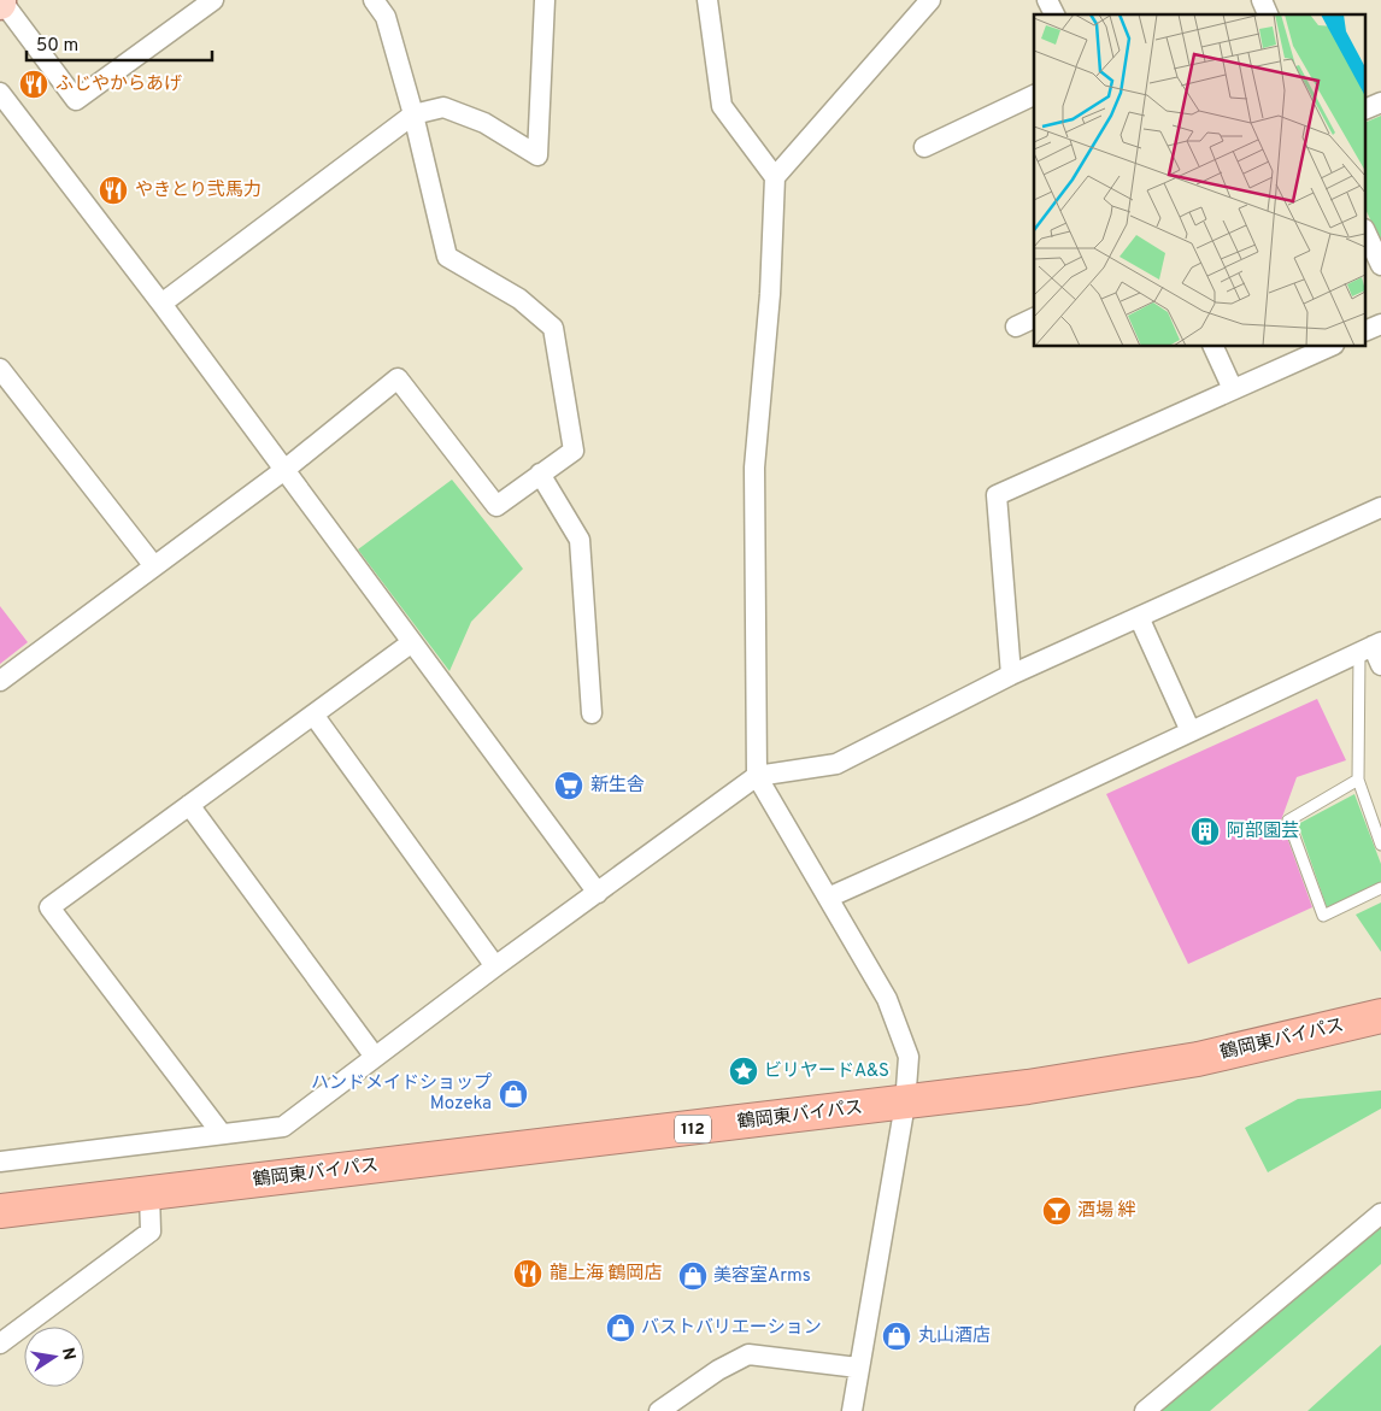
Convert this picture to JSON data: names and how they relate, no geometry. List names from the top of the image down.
{
  "streets": {
    "highway": ["鶴岡東バイパス", "112"]
  },
  "places": {
    "restaurant": ["ふじやからあげ", "やきとり弐馬力", "龍上海 鶴岡店"],
    "supermarket": ["新生舎"],
    "building": ["阿部園芸"],
    "place": ["ビリヤードA&S"],
    "shop": [
      "ハンドメイドショップ Mozeka",
      "美容室Arms",
      "バストバリエーション",
      "丸山酒店"
    ],
    "bar": ["酒場 絆"]
  },
  "scale_bar": "50 m",
  "north": "right"
}
